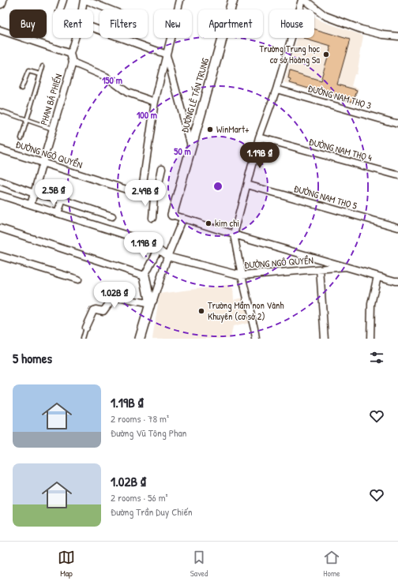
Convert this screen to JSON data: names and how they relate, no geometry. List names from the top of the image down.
{
  "streets": {
    "street": [
      "ĐƯỜNG LÊ TẤN TRUNG",
      "ĐƯỜNG NAM THỌ 3",
      "PHAN BÁ PHIẾN",
      "ĐƯỜNG NAM THỌ 4",
      "ĐƯỜNG NGÔ QUYỀN",
      "ĐƯỜNG NAM THỌ 5"
    ]
  },
  "crossings": [
    ["PHAN BÁ PHIẾN", "ĐƯỜNG NGÔ QUYỀN"]
  ],
  "places": [
    "Trường Trung học cơ sở Hoàng Sa",
    "WinMart+",
    "kim chi",
    "Trường Mầm non Vành Khuyên (cơ sở 2)"
  ],
  "page": {
    "chip": [
      "Buy",
      "Rent",
      "Filters",
      "New",
      "Apartment",
      "House"
    ],
    "price": [
      "1.19B ₫",
      "2.5B ₫",
      "2.49B ₫",
      "1.19B ₫",
      "1.02B ₫"
    ],
    "heading": "5 homes",
    "list": [
      {
        "name": "1.19B ₫",
        "note": "2 rooms · 78 m² · Đường Vũ Tông Phan"
      },
      {
        "name": "1.02B ₫",
        "note": "2 rooms · 56 m² · Đường Trần Duy Chiến"
      }
    ],
    "tabs": ["Map", "Saved", "Home"]
  },
  "rings": ["150 m", "100 m", "50 m"]
}
